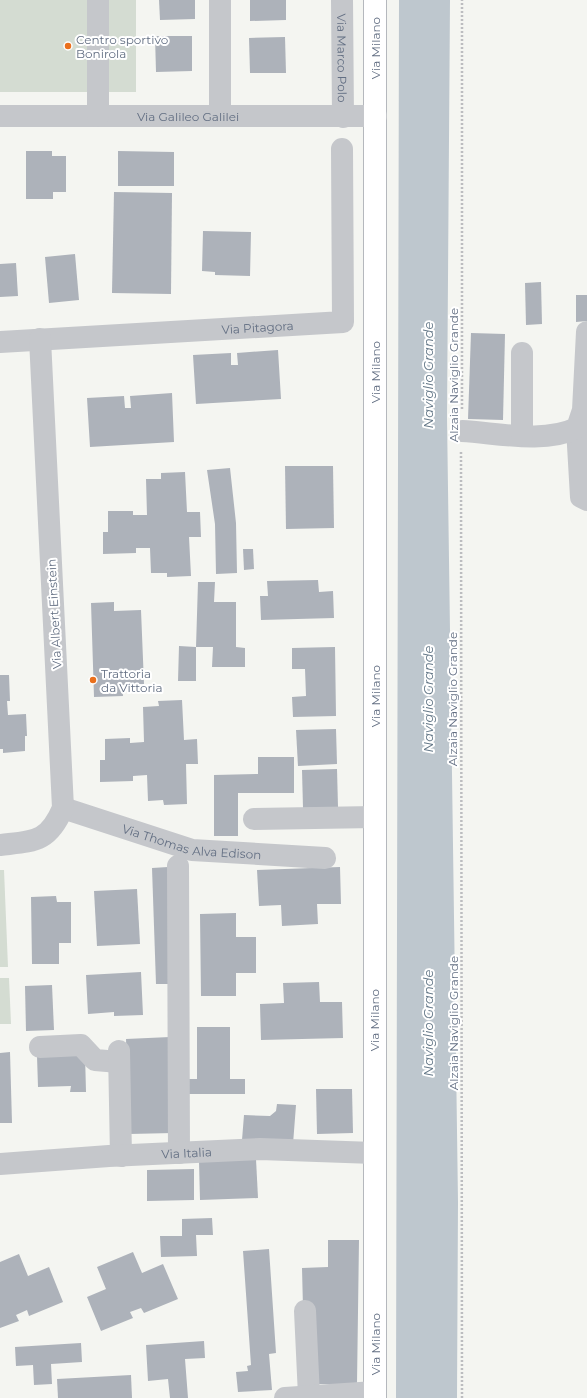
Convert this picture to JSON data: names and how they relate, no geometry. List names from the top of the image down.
{
  "streets": {
    "main road": ["Via Milano"],
    "street": [
      "Via Marco Polo",
      "Via Galileo Galilei",
      "Via Pitagora",
      "Via Albert Einstein",
      "Via Thomas Alva Edison",
      "Via Italia"
    ],
    "path": ["Alzaia Naviglio Grande"]
  },
  "crossings": [
    ["Via Milano", "Via Galileo Galilei"],
    ["Via Milano", "Via Italia"],
    ["Via Marco Polo", "Via Galileo Galilei"],
    ["Via Pitagora", "Via Albert Einstein"],
    ["Via Albert Einstein", "Via Thomas Alva Edison"]
  ],
  "water": ["Naviglio Grande"],
  "places": ["Centro sportivo Bonirola", "Trattoria da Vittoria"]
}
